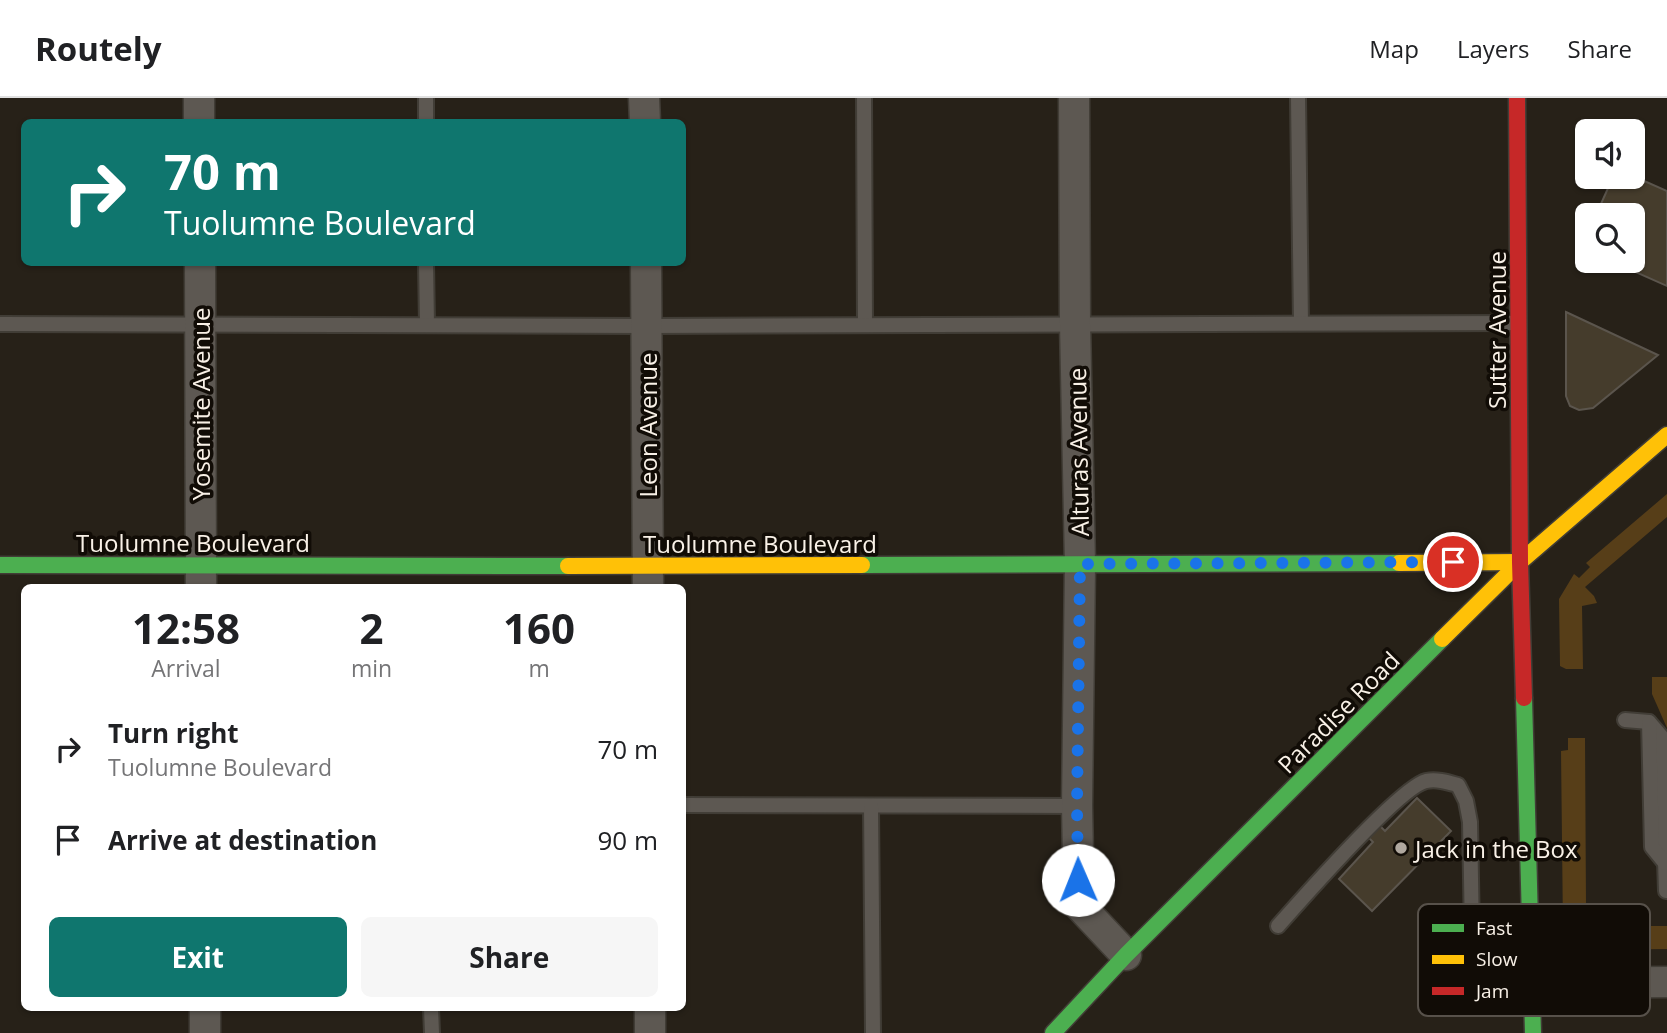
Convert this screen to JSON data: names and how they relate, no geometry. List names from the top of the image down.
{
  "streets": {
    "main road": ["Sutter Avenue", "Tuolumne Boulevard", "Paradise Road"],
    "street": ["Yosemite Avenue", "Leon Avenue", "Alturas Avenue"]
  },
  "crossings": [
    ["Sutter Avenue", "Tuolumne Boulevard"],
    ["Sutter Avenue", "Paradise Road"],
    ["Yosemite Avenue", "Tuolumne Boulevard"],
    ["Leon Avenue", "Tuolumne Boulevard"],
    ["Alturas Avenue", "Tuolumne Boulevard"],
    ["Alturas Avenue", "Paradise Road"],
    ["Tuolumne Boulevard", "Paradise Road"]
  ],
  "places": ["Jack in the Box"],
  "legend": ["Fast", "Slow", "Jam"],
  "page": {
    "header": "Routely",
    "nav": ["Map", "Layers", "Share"],
    "turn": ["70 m", "Tuolumne Boulevard"],
    "eta": [
      "12:58",
      "Arrival",
      "2",
      "min",
      "160",
      "m"
    ],
    "list": [
      {
        "name": "Turn right",
        "note": "Tuolumne Boulevard",
        "value": "70 m"
      },
      {
        "name": "Arrive at destination",
        "value": "90 m"
      }
    ],
    "buttons": ["Exit", "Share"]
  }
}
